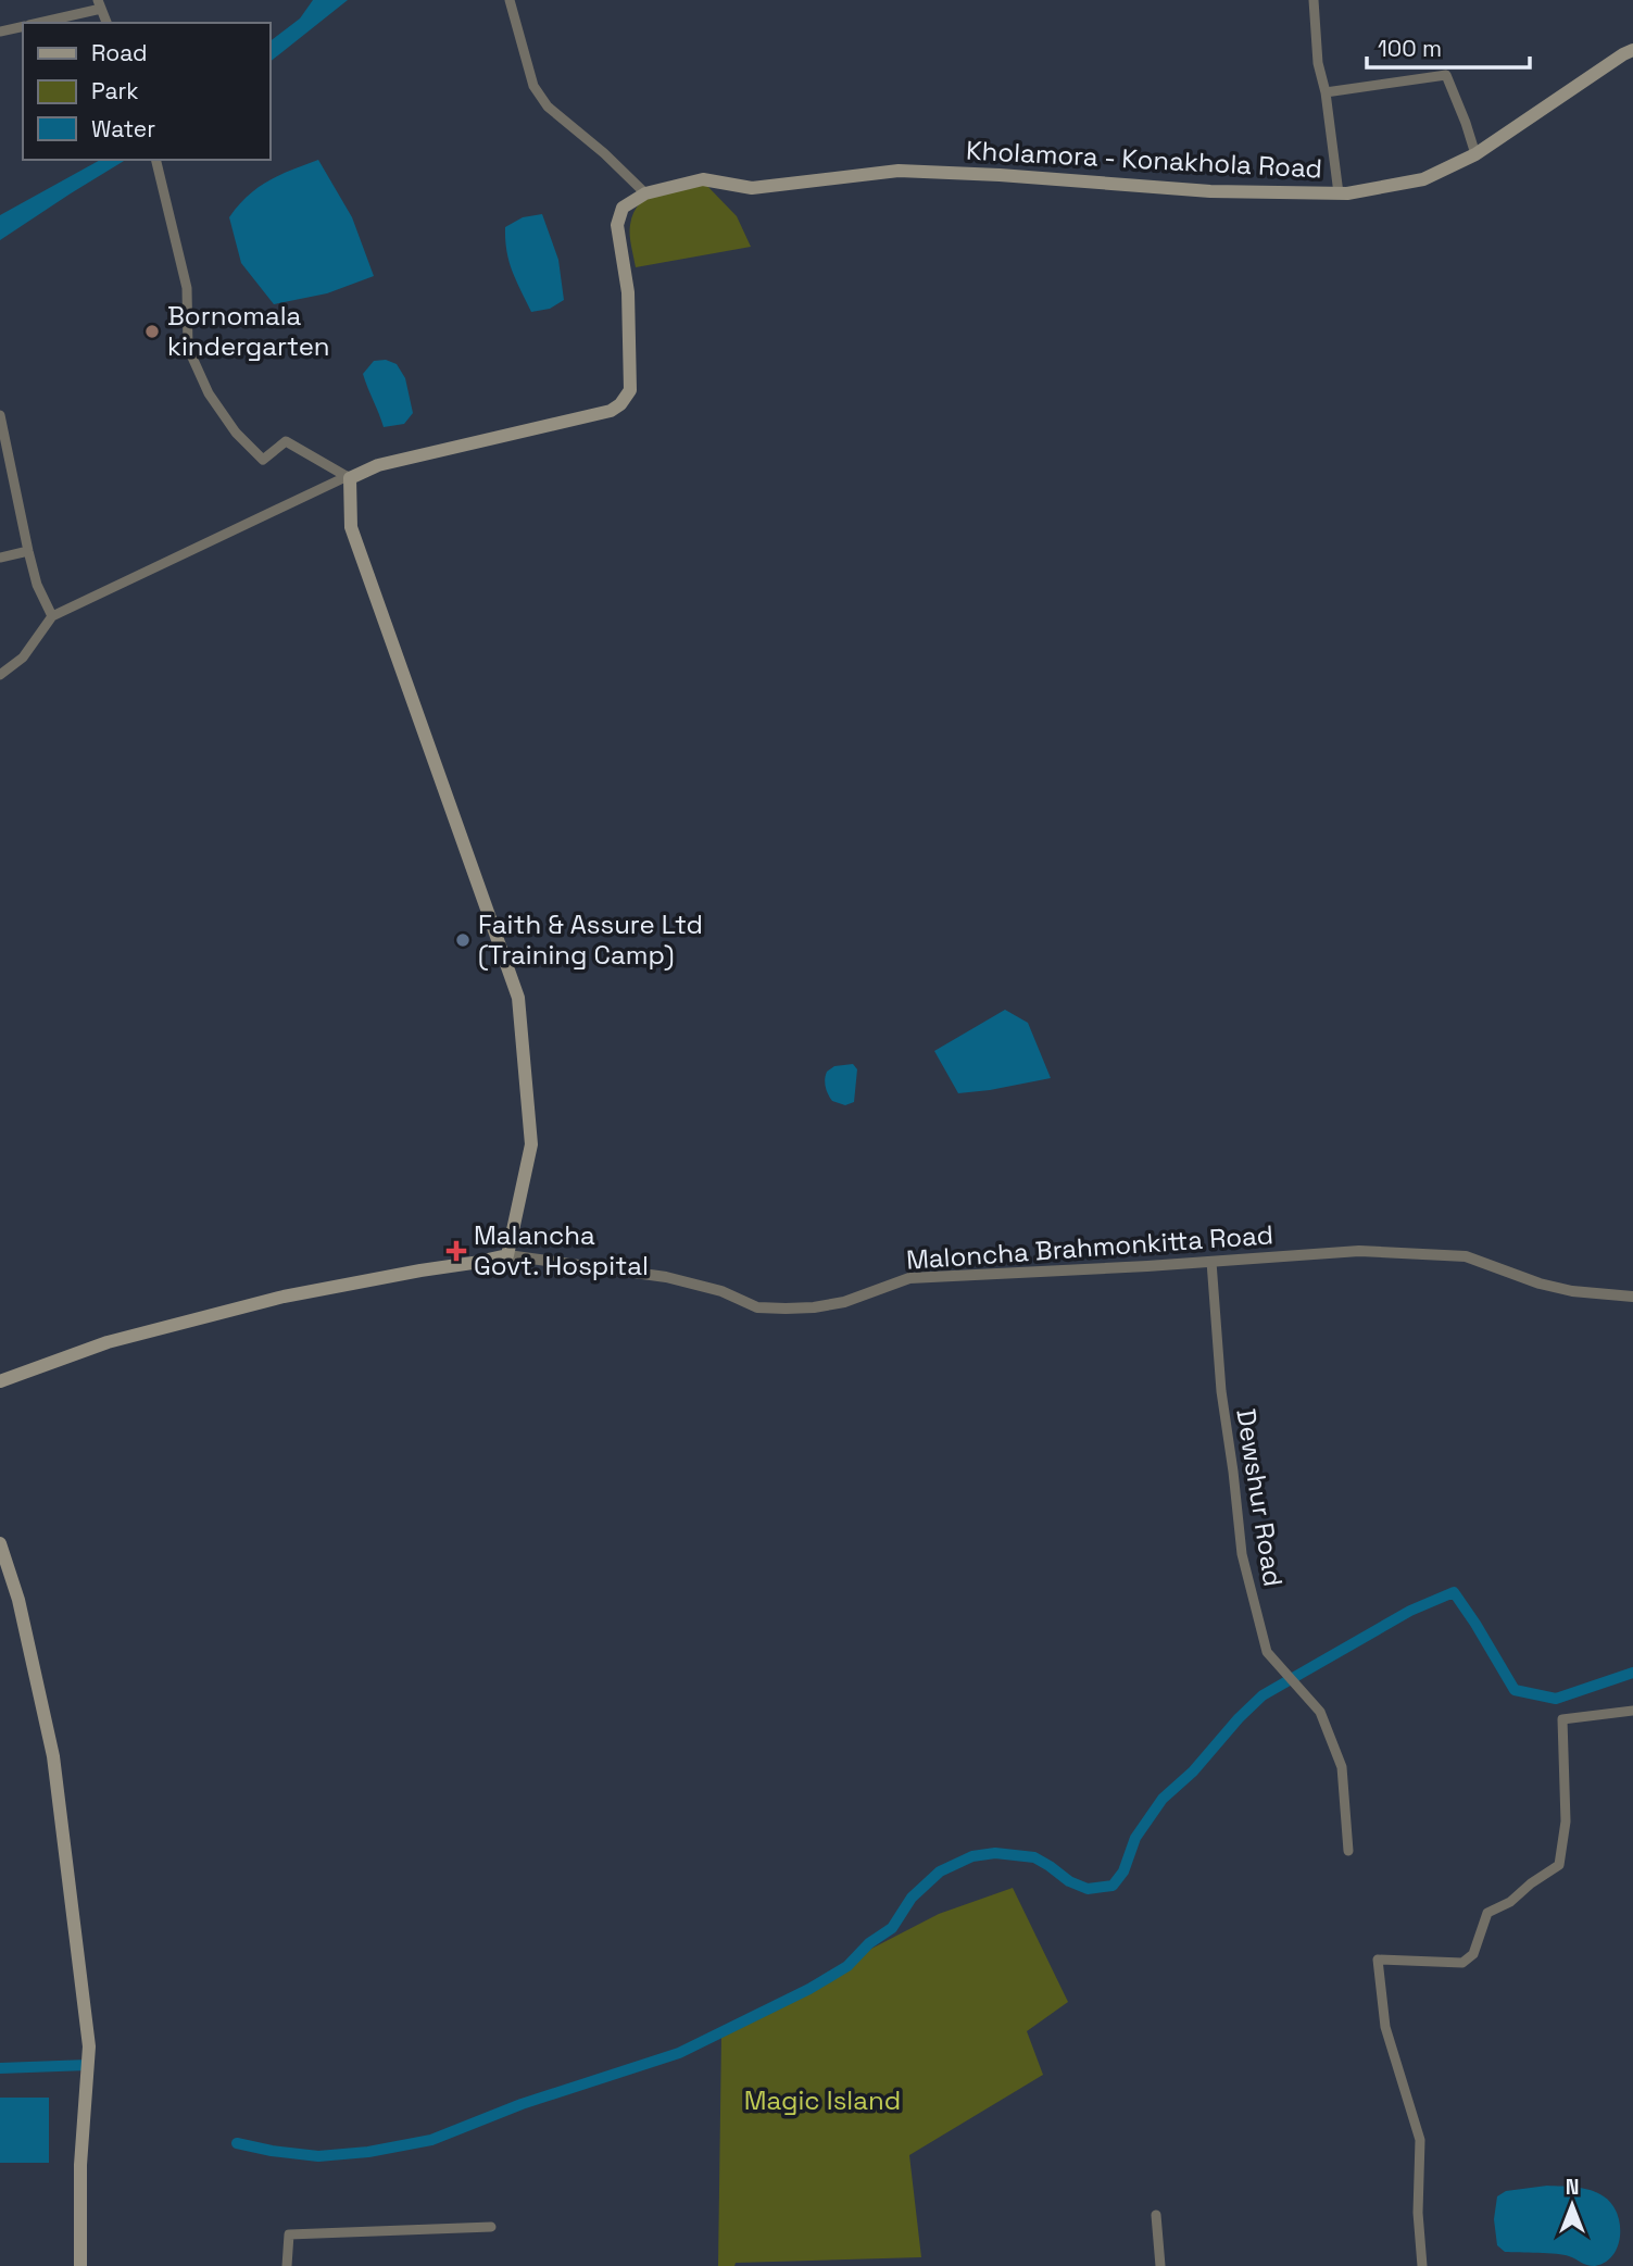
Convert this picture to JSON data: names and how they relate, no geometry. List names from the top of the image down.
{
  "streets": {
    "main road": ["Kholamora - Konakhola Road"],
    "street": ["Maloncha Brahmonkitta Road", "Dewshur Road"]
  },
  "crossings": [
    ["Maloncha Brahmonkitta Road", "Dewshur Road"]
  ],
  "parks": ["Magic Island"],
  "places": {
    "other": ["Bornomala kindergarten", "Faith & Assure Ltd (Training Camp)"],
    "health": ["Malancha Govt. Hospital"]
  },
  "legend": ["Road", "Park", "Water"],
  "scale_bar": "100 m",
  "north": "top"
}
